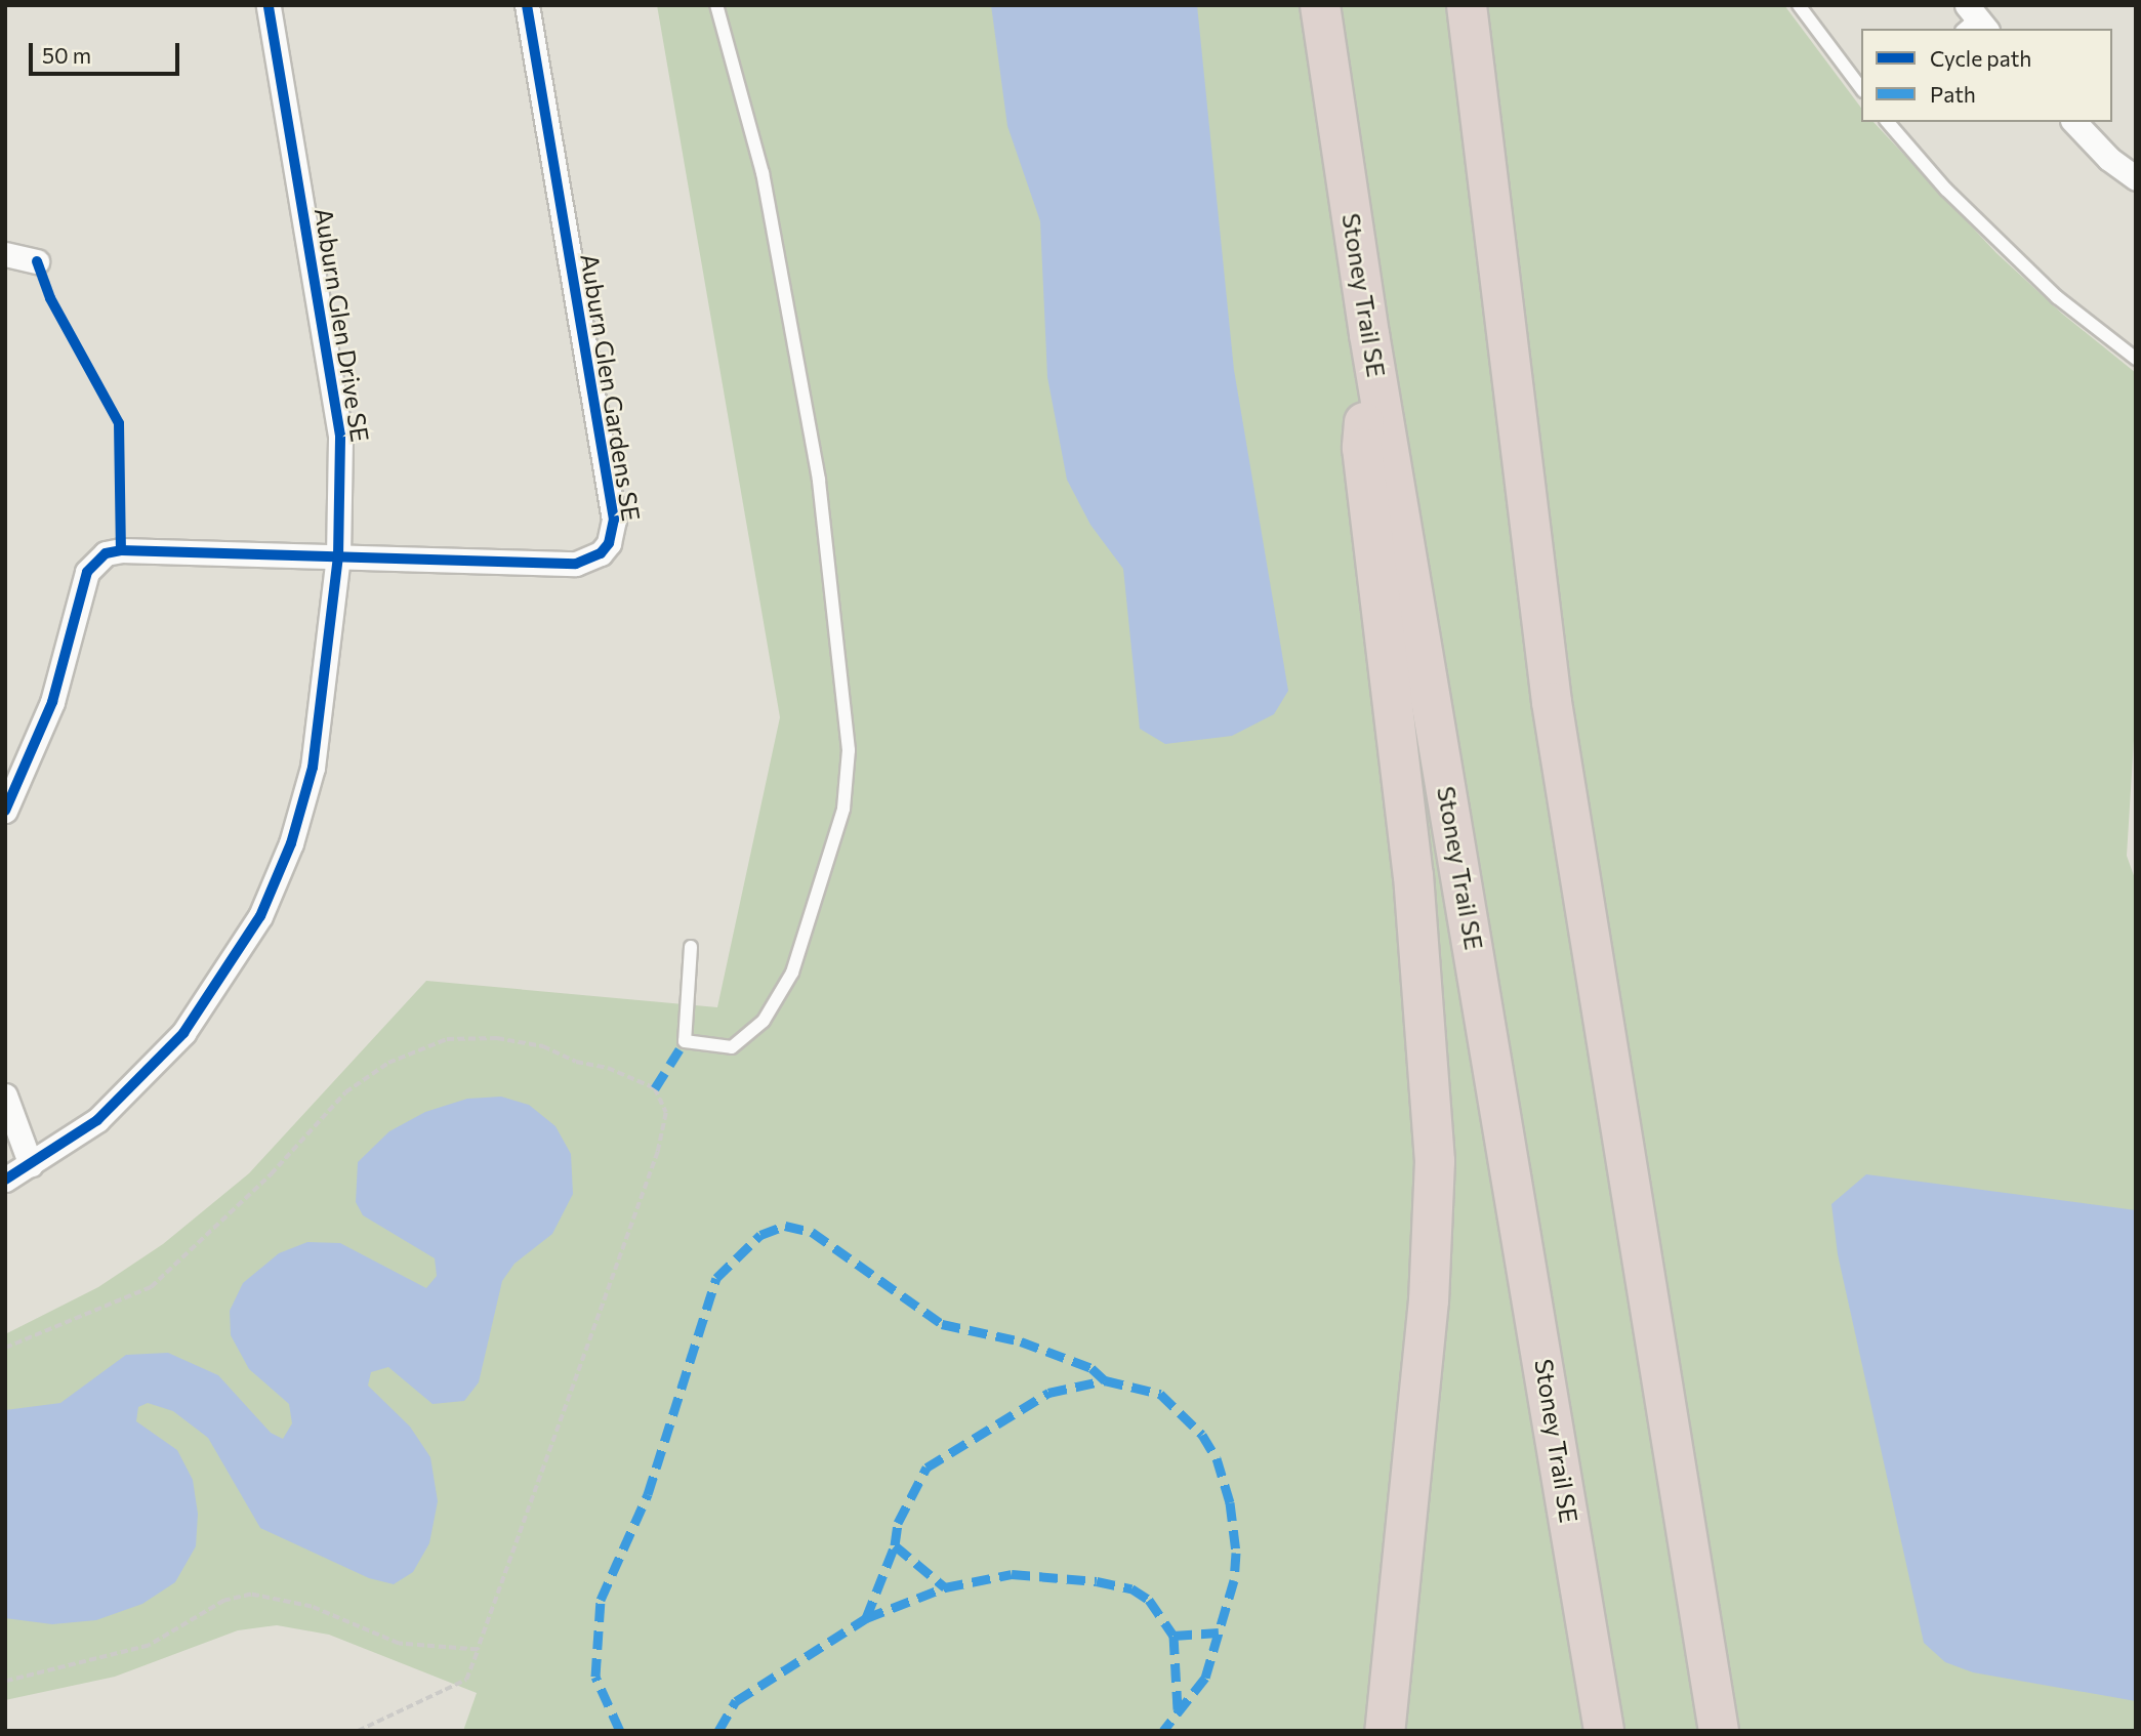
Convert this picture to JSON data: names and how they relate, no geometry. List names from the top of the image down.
{
  "streets": {
    "highway": ["Stoney Trail SE"],
    "street": ["Auburn Glen Drive SE", "Auburn Glen Gardens SE"]
  },
  "crossings": [
    ["Auburn Glen Drive SE", "Auburn Glen Gardens SE"]
  ],
  "legend": ["Cycle path", "Path"],
  "scale_bar": "50 m"
}
